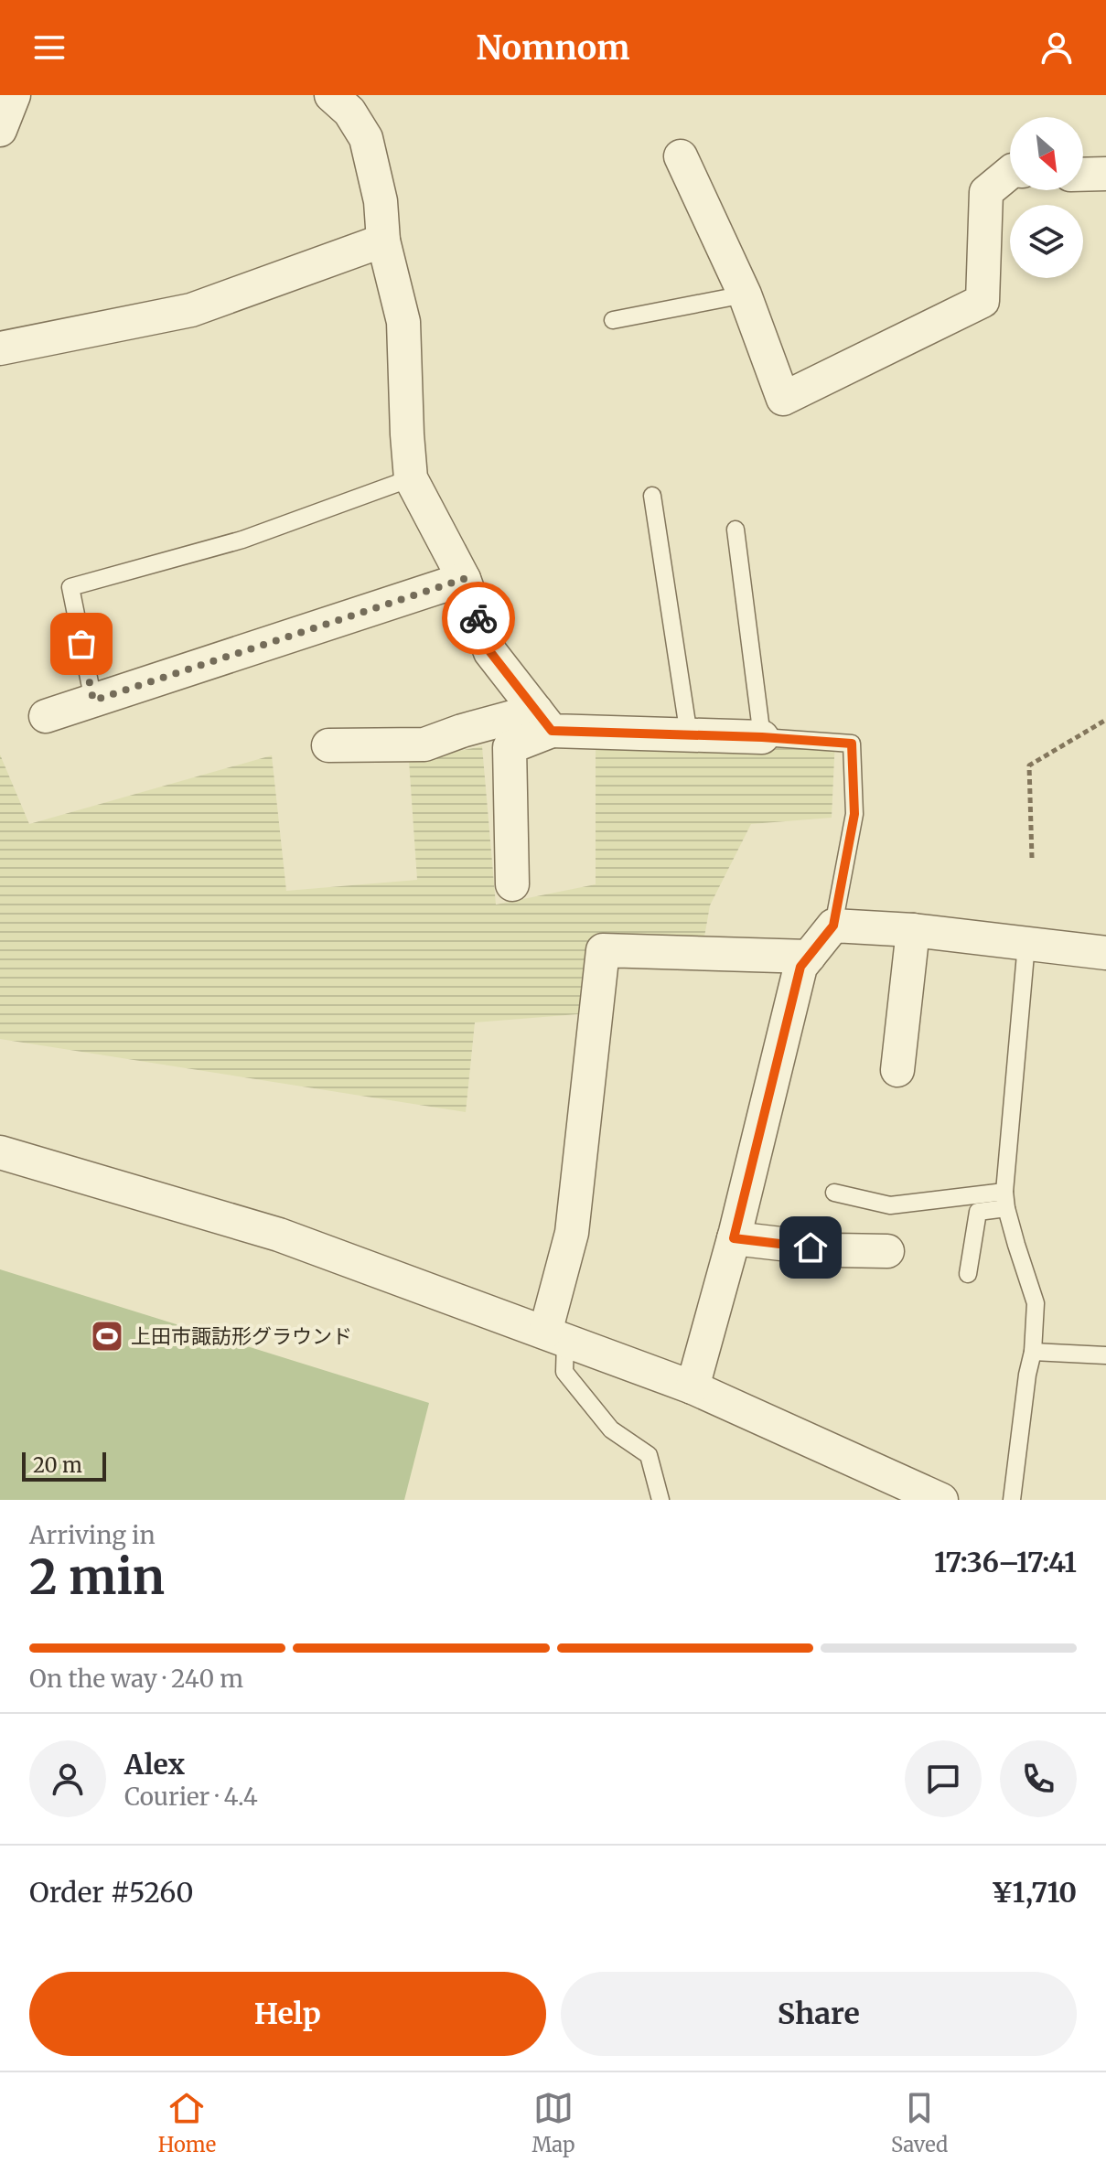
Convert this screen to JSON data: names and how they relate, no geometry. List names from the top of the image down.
{
  "places": {
    "sports": ["上田市諏訪形グラウンド"]
  },
  "scale_bar": "20 m",
  "north": "bottom right",
  "page": {
    "header": "Nomnom",
    "scale": "20 m",
    "heading": ["2 min", "Arriving in", "17:36–17:41"],
    "panel": [
      "Alex",
      "Courier · 4.4",
      "Order #5260",
      "¥1,710"
    ],
    "bar": "On the way · 240 m",
    "buttons": ["Help", "Share"],
    "tabs": ["Home", "Map", "Saved"]
  }
}
